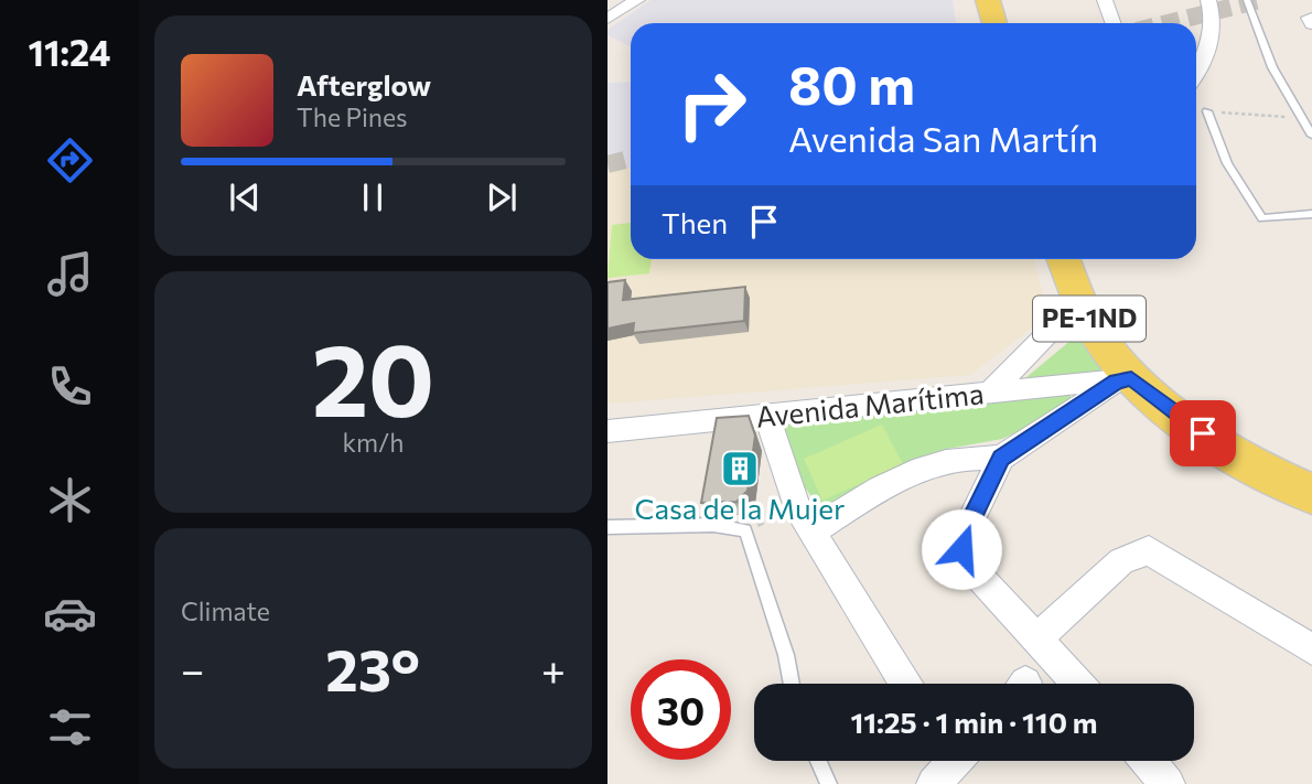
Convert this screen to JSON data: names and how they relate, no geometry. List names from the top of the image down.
{
  "streets": {
    "main road": ["PE-1ND"],
    "street": ["Avenida Marítima"]
  },
  "crossings": [
    ["PE-1ND", "Avenida Marítima"]
  ],
  "places": {
    "building": ["Casa de la Mujer"]
  },
  "page": {
    "tabs": "11:24",
    "turn": ["80 m", "Avenida San Martín"],
    "song": ["Afterglow", "The Pines"],
    "then": "Then",
    "tile": [
      ["20", "km/h"],
      "Climate"
    ],
    "heat": ["−", "23°", "+"],
    "limit": "30",
    "trip": "11:25 · 1 min · 110 m"
  }
}
